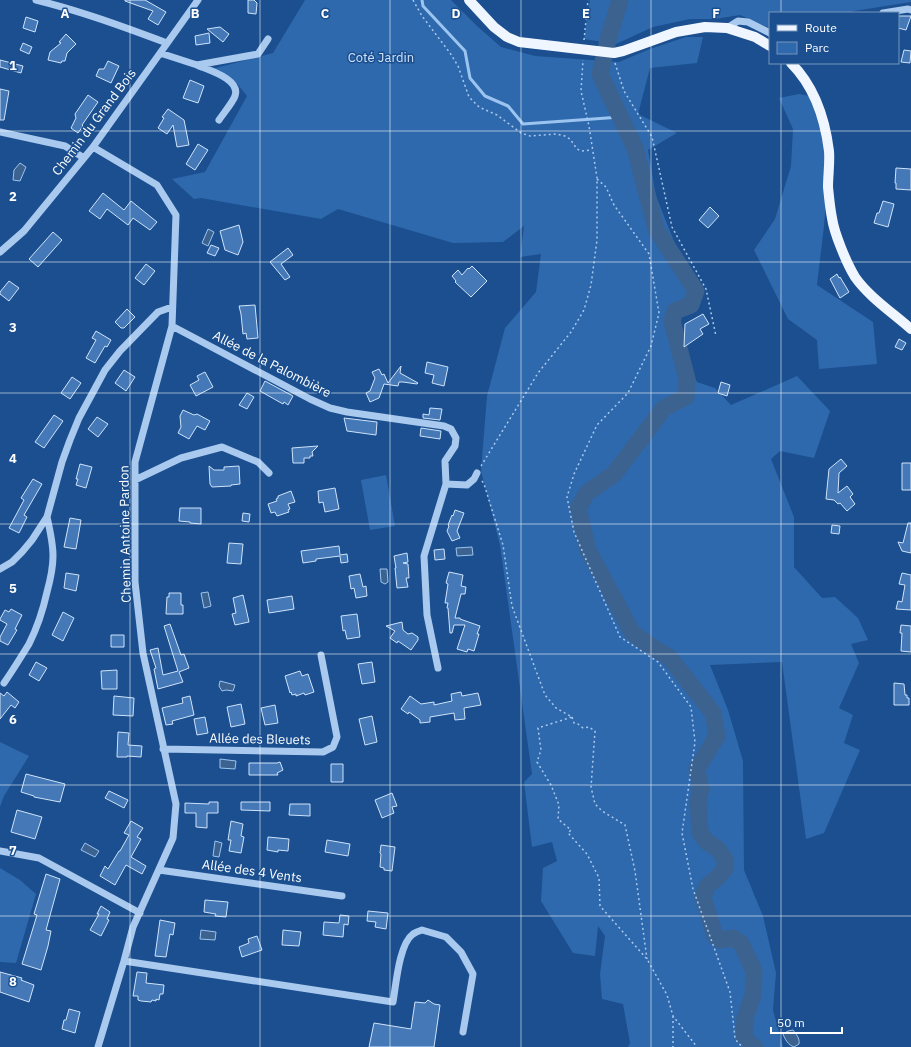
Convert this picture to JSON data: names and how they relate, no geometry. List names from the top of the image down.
{
  "streets": {
    "street": [
      "Chemin du Grand Bois",
      "Allée de la Palombière",
      "Chemin Antoine Pardon",
      "Allée des Bleuets",
      "Allée des 4 Vents"
    ]
  },
  "crossings": [
    ["Chemin du Grand Bois", "Chemin Antoine Pardon"],
    ["Allée de la Palombière", "Chemin Antoine Pardon"],
    ["Chemin Antoine Pardon", "Allée des Bleuets"],
    ["Chemin Antoine Pardon", "Allée des 4 Vents"]
  ],
  "parks": ["Coté Jardin"],
  "legend": ["Route", "Parc"],
  "scale_bar": "50 m",
  "grid": {
    "columns": [
      "A",
      "B",
      "C",
      "D",
      "E",
      "F"
    ],
    "rows": [
      "1",
      "2",
      "3",
      "4",
      "5",
      "6",
      "7",
      "8"
    ]
  }
}
